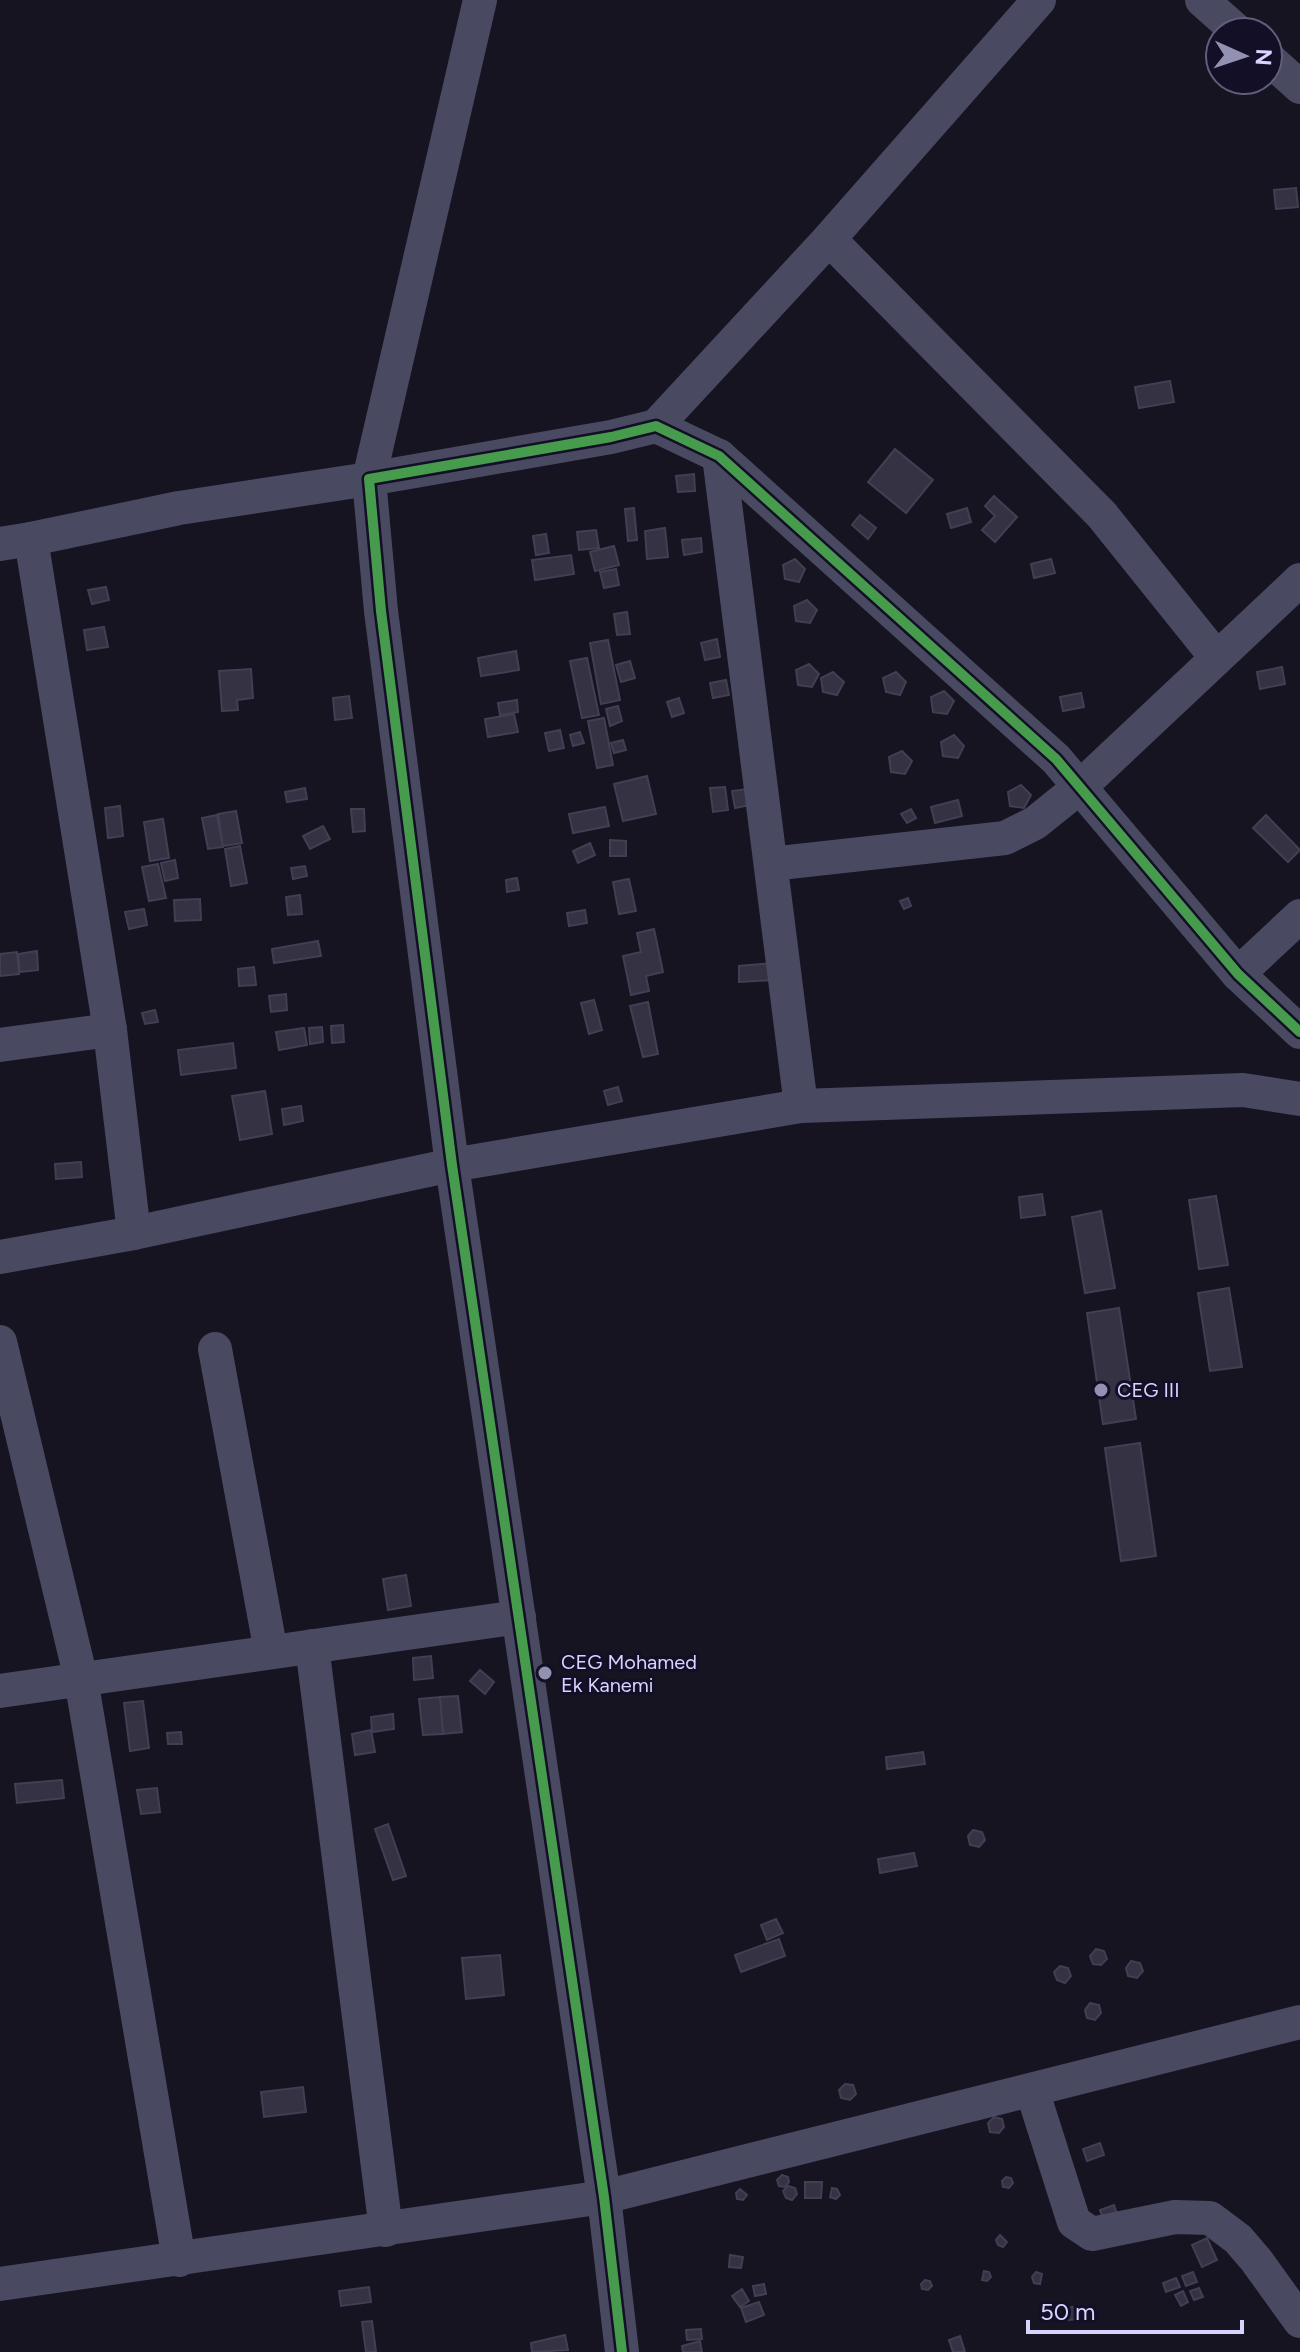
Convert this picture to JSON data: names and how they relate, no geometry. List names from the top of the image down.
{
  "places": ["CEG III", "CEG Mohamed Ek Kanemi"],
  "scale_bar": "50 m",
  "north": "right"
}
